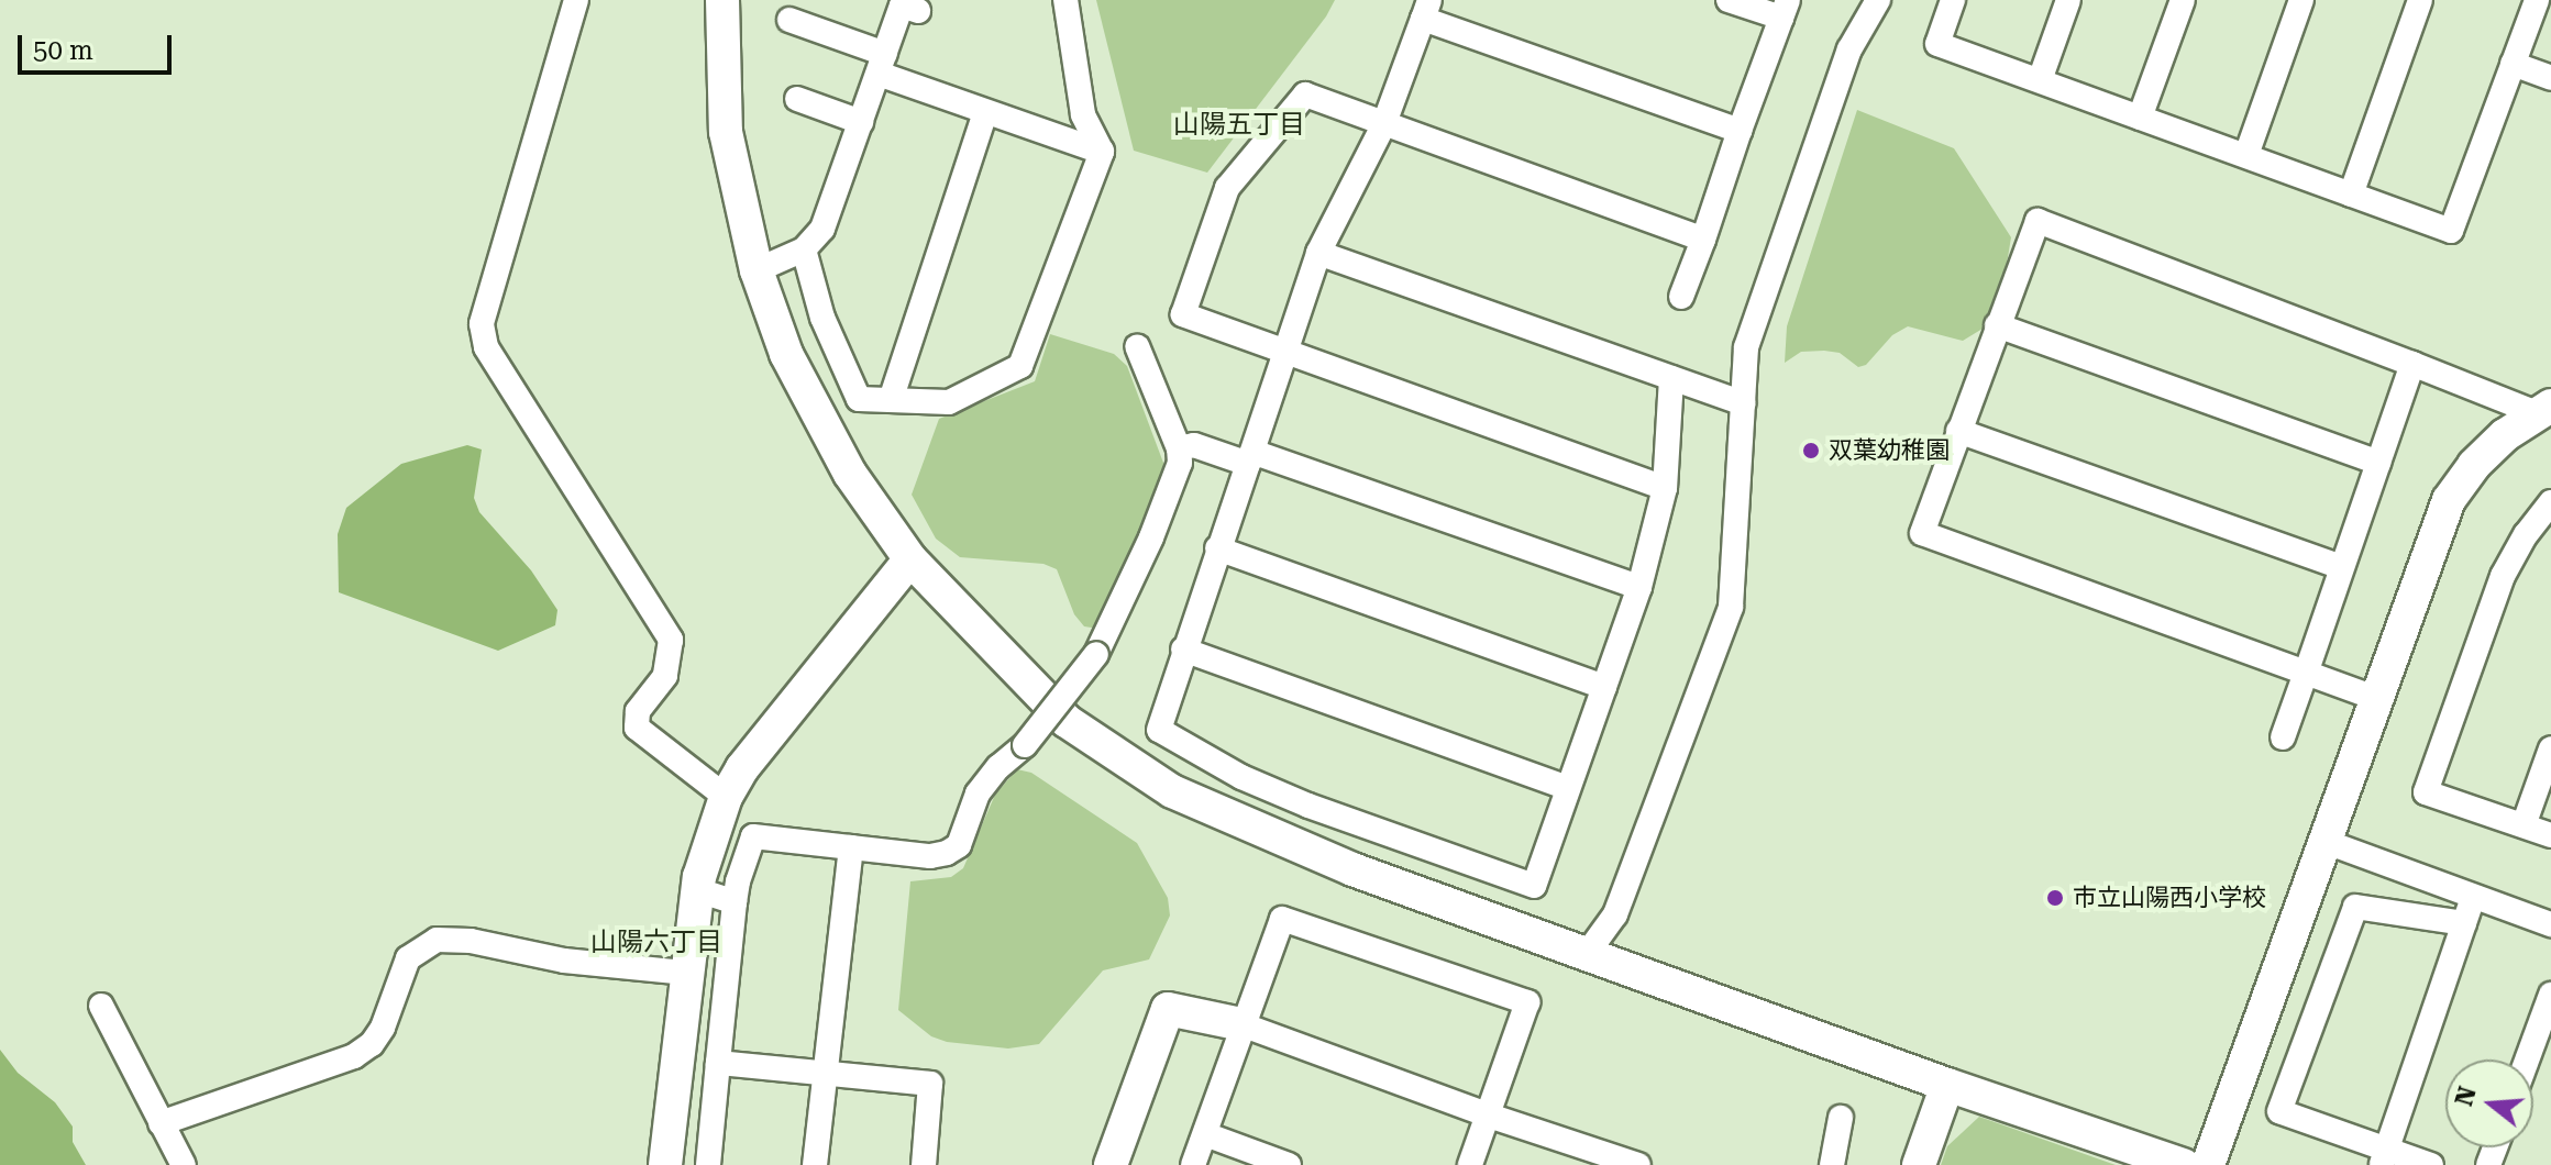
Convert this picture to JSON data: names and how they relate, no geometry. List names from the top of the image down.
{
  "districts": ["山陽五丁目", "山陽六丁目"],
  "places": ["双葉幼稚園", "市立山陽西小学校"],
  "scale_bar": "50 m",
  "north": "left"
}
